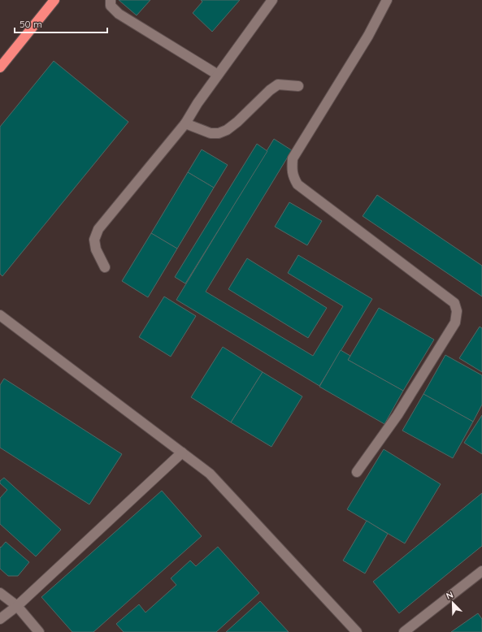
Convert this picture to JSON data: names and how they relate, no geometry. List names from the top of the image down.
{
  "scale_bar": "50 m",
  "north": "top left"
}
